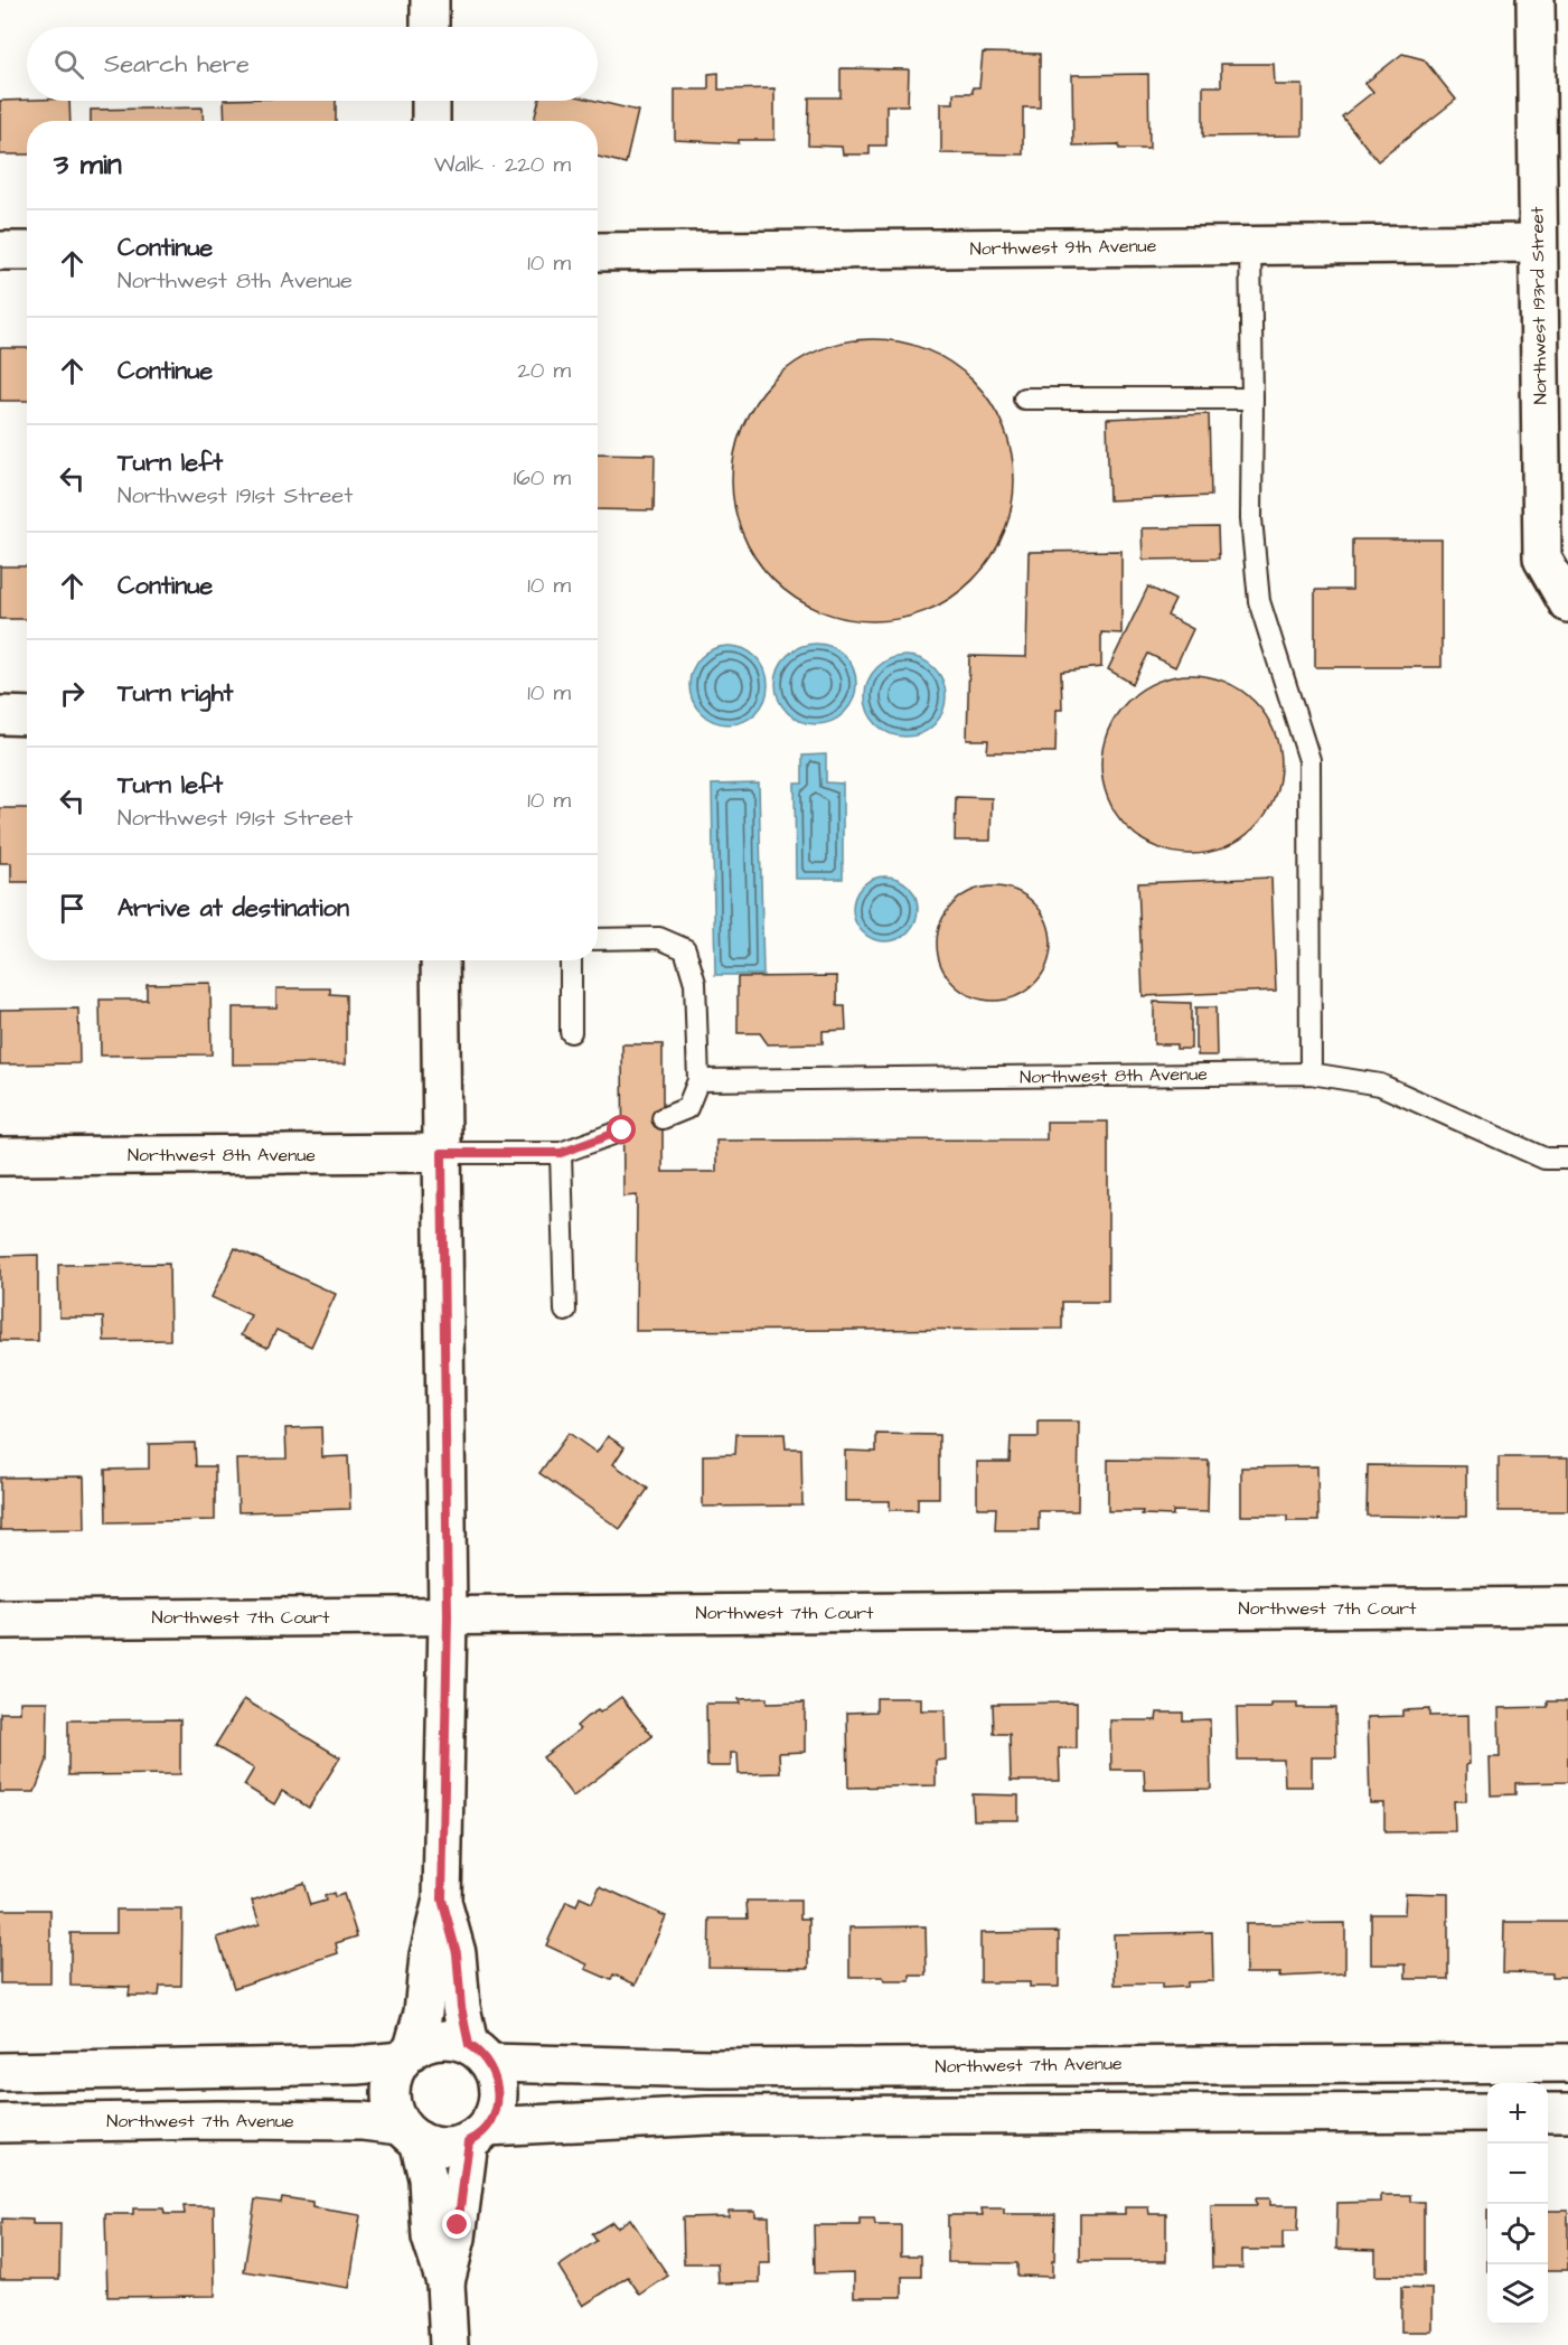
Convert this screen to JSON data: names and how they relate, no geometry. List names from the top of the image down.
{
  "streets": {
    "street": [
      "Northwest 9th Avenue",
      "Northwest 193rd Street",
      "Northwest 8th Avenue",
      "Northwest 7th Court",
      "Northwest 7th Avenue"
    ]
  },
  "crossings": [
    ["Northwest 9th Avenue", "Northwest 193rd Street"]
  ],
  "page": {
    "search": "Search here",
    "heading": ["3 min", "Walk · 220 m"],
    "list": [
      ["Continue", "Northwest 8th Avenue", "10 m"],
      ["Continue", "20 m"],
      ["Turn left", "Northwest 191st Street", "160 m"],
      ["Continue", "10 m"],
      ["Turn right", "10 m"],
      ["Turn left", "Northwest 191st Street", "10 m"],
      "Arrive at destination"
    ],
    "map_buttons": ["+", "−"]
  }
}
